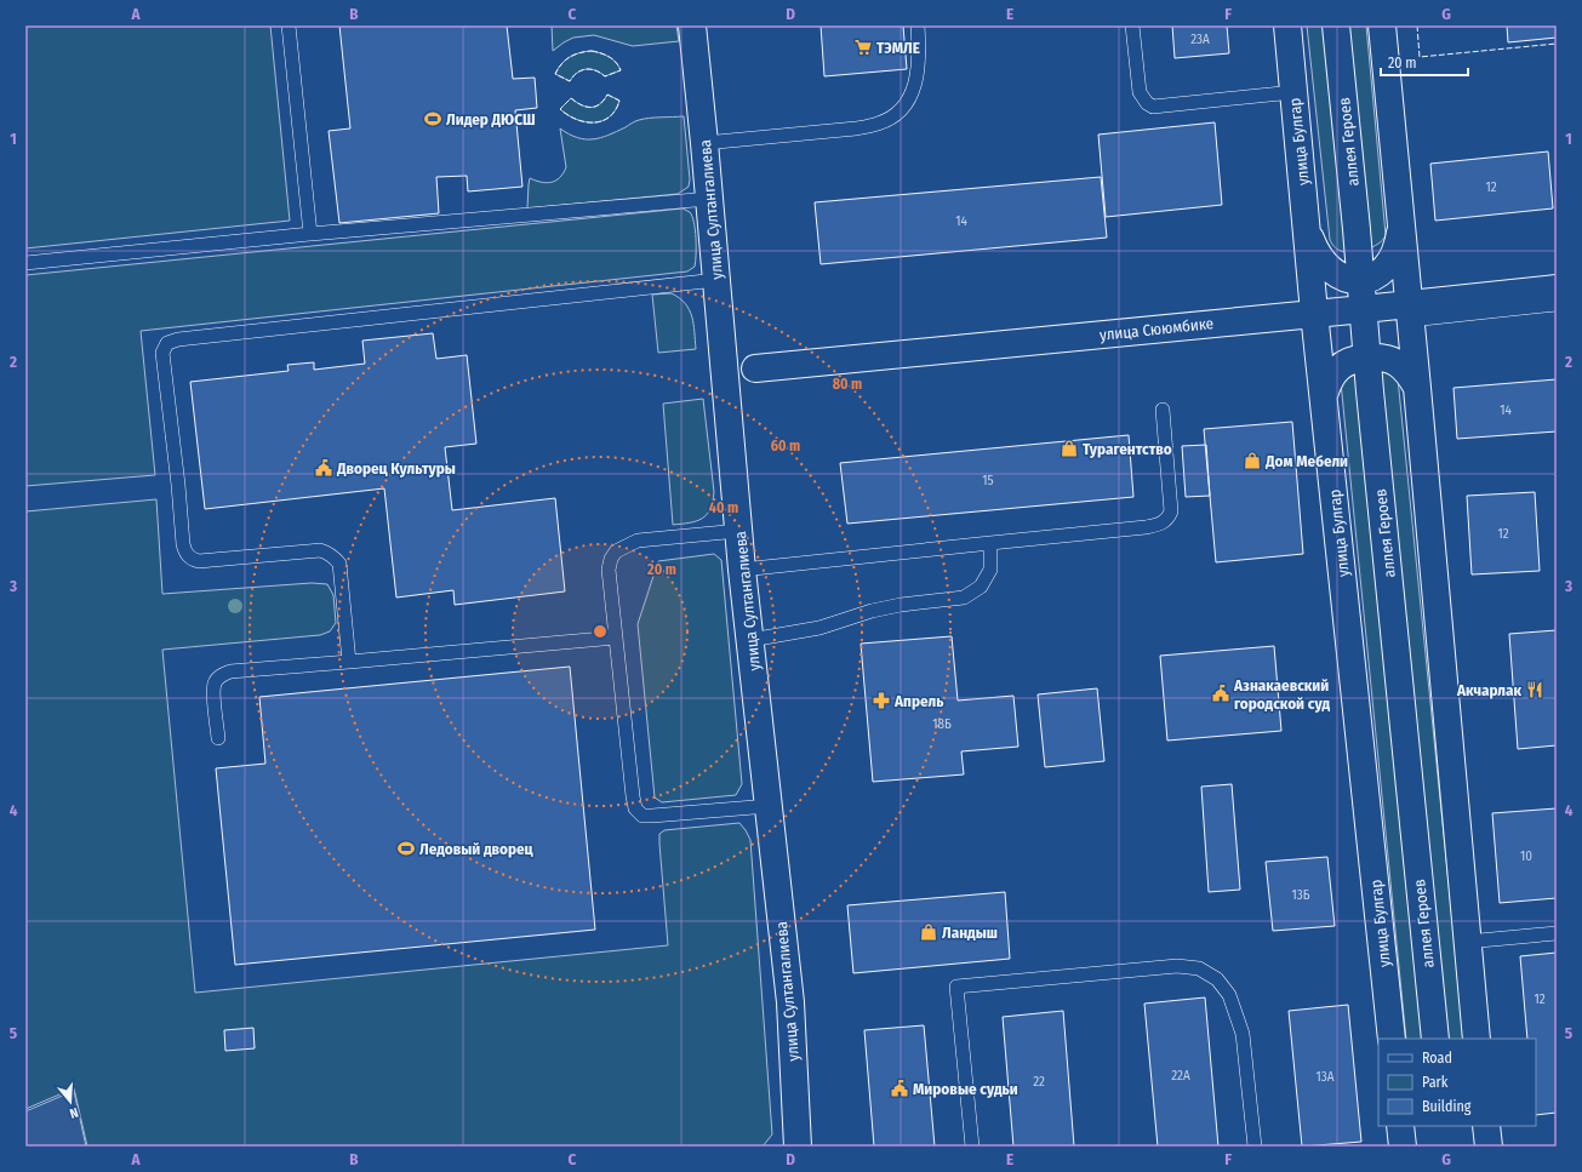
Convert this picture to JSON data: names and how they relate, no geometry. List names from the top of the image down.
{
  "streets": {
    "street": [
      "улица Булгар",
      "аллея Героев",
      "улица Султангалиева",
      "улица Сююмбике"
    ]
  },
  "crossings": [
    ["улица Булгар", "улица Сююмбике"],
    ["аллея Героев", "улица Сююмбике"]
  ],
  "places": {
    "supermarket": ["ТЭМЛЕ"],
    "sports": ["Лидер ДЮСШ", "Ледовый дворец"],
    "shop": ["Турагентство", "Дом Мебели", "Ландыш"],
    "public building": ["Дворец Культуры", "Азнакаевский городской суд", "Мировые судьи"],
    "restaurant": ["Акчарлак"],
    "pharmacy": ["Апрель"]
  },
  "house_numbers": [
    "23А",
    "12",
    "14",
    "14",
    "15",
    "12",
    "18Б",
    "10",
    "13Б",
    "12",
    "22А",
    "13А",
    "22"
  ],
  "legend": ["Road", "Park", "Building"],
  "scale_bar": "20 m",
  "north": "bottom",
  "grid": {
    "columns": [
      "A",
      "B",
      "C",
      "D",
      "E",
      "F",
      "G"
    ],
    "rows": [
      "1",
      "2",
      "3",
      "4",
      "5"
    ]
  },
  "rings": [
    "80 m",
    "60 m",
    "40 m",
    "20 m"
  ]
}
